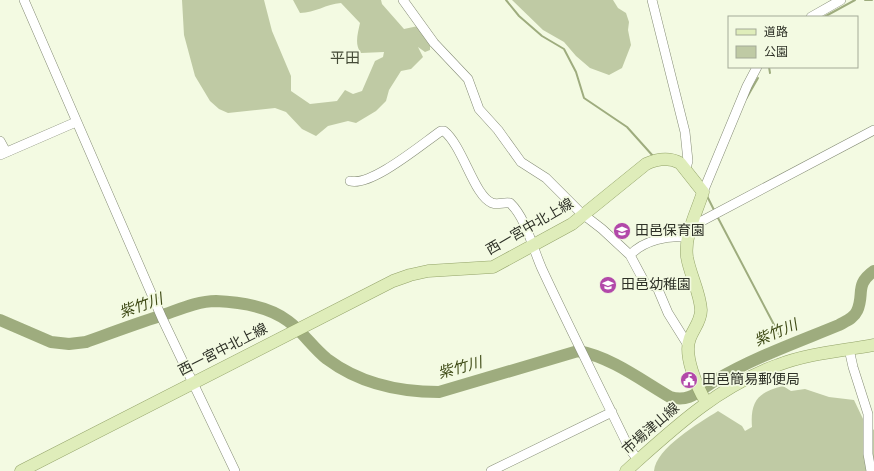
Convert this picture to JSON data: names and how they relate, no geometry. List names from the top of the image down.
{
  "streets": {
    "main road": ["西一宮中北上線", "市場津山線"]
  },
  "districts": ["平田"],
  "water": ["紫竹川"],
  "places": {
    "school or university": ["田邑保育園", "田邑幼稚園"],
    "public building": ["田邑簡易郵便局"]
  },
  "legend": ["道路", "公園"]
}
